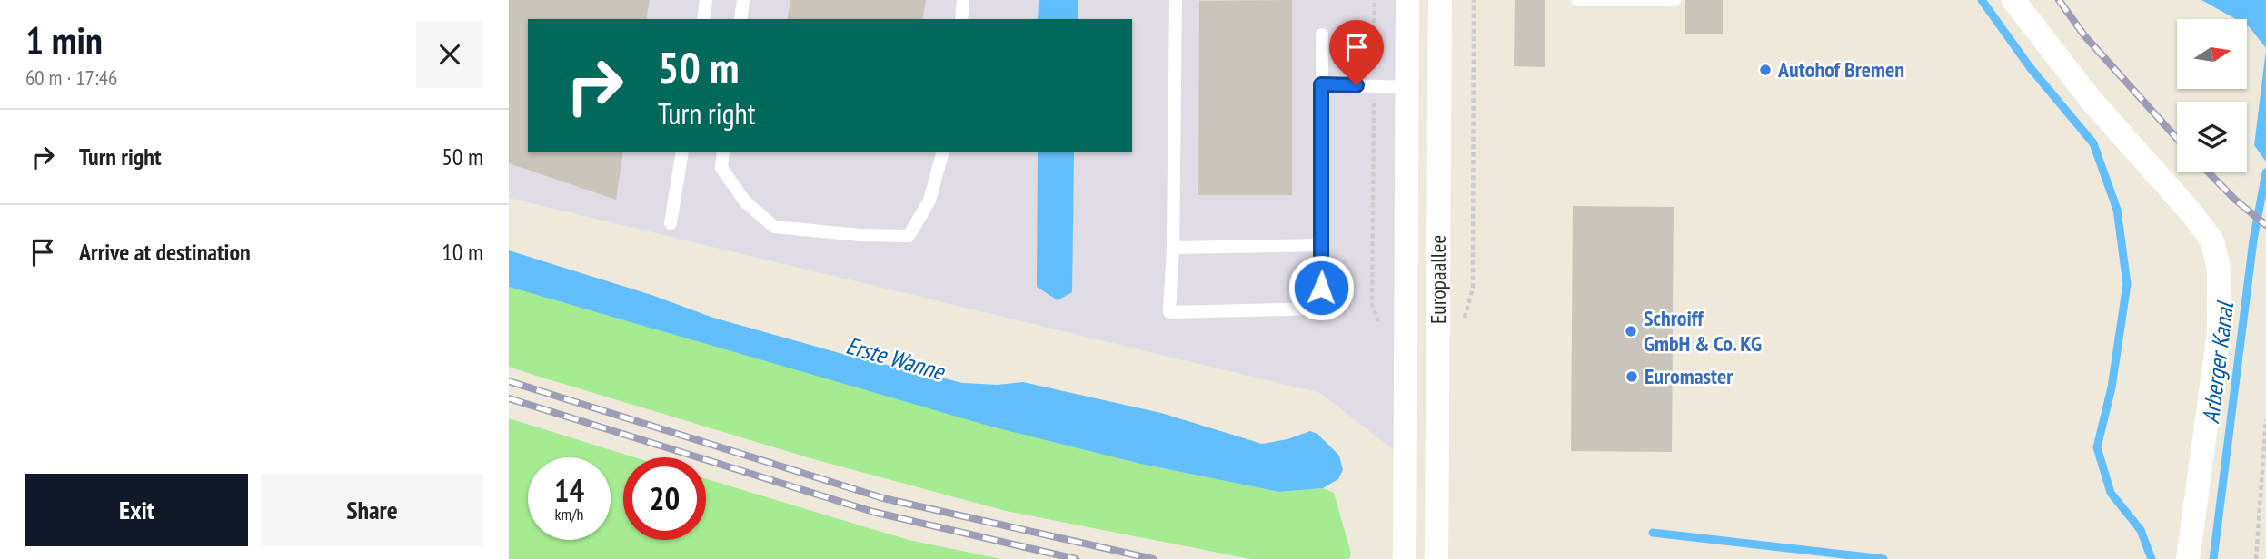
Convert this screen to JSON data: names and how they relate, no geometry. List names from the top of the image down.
{
  "streets": {
    "street": ["Europaallee"]
  },
  "water": ["Erste Wanne", "Arberger Kanal"],
  "places": ["Autohof Bremen", "Schroiff GmbH & Co. KG", "Euromaster"],
  "north": "right",
  "page": {
    "heading": ["1 min", "60 m · 17:46"],
    "turn": ["50 m", "Turn right"],
    "list": [
      {
        "name": "Turn right",
        "value": "50 m"
      },
      {
        "name": "Arrive at destination",
        "value": "10 m"
      }
    ],
    "speed": "14 km/h",
    "limit": "20",
    "buttons": ["Exit", "Share"]
  }
}
